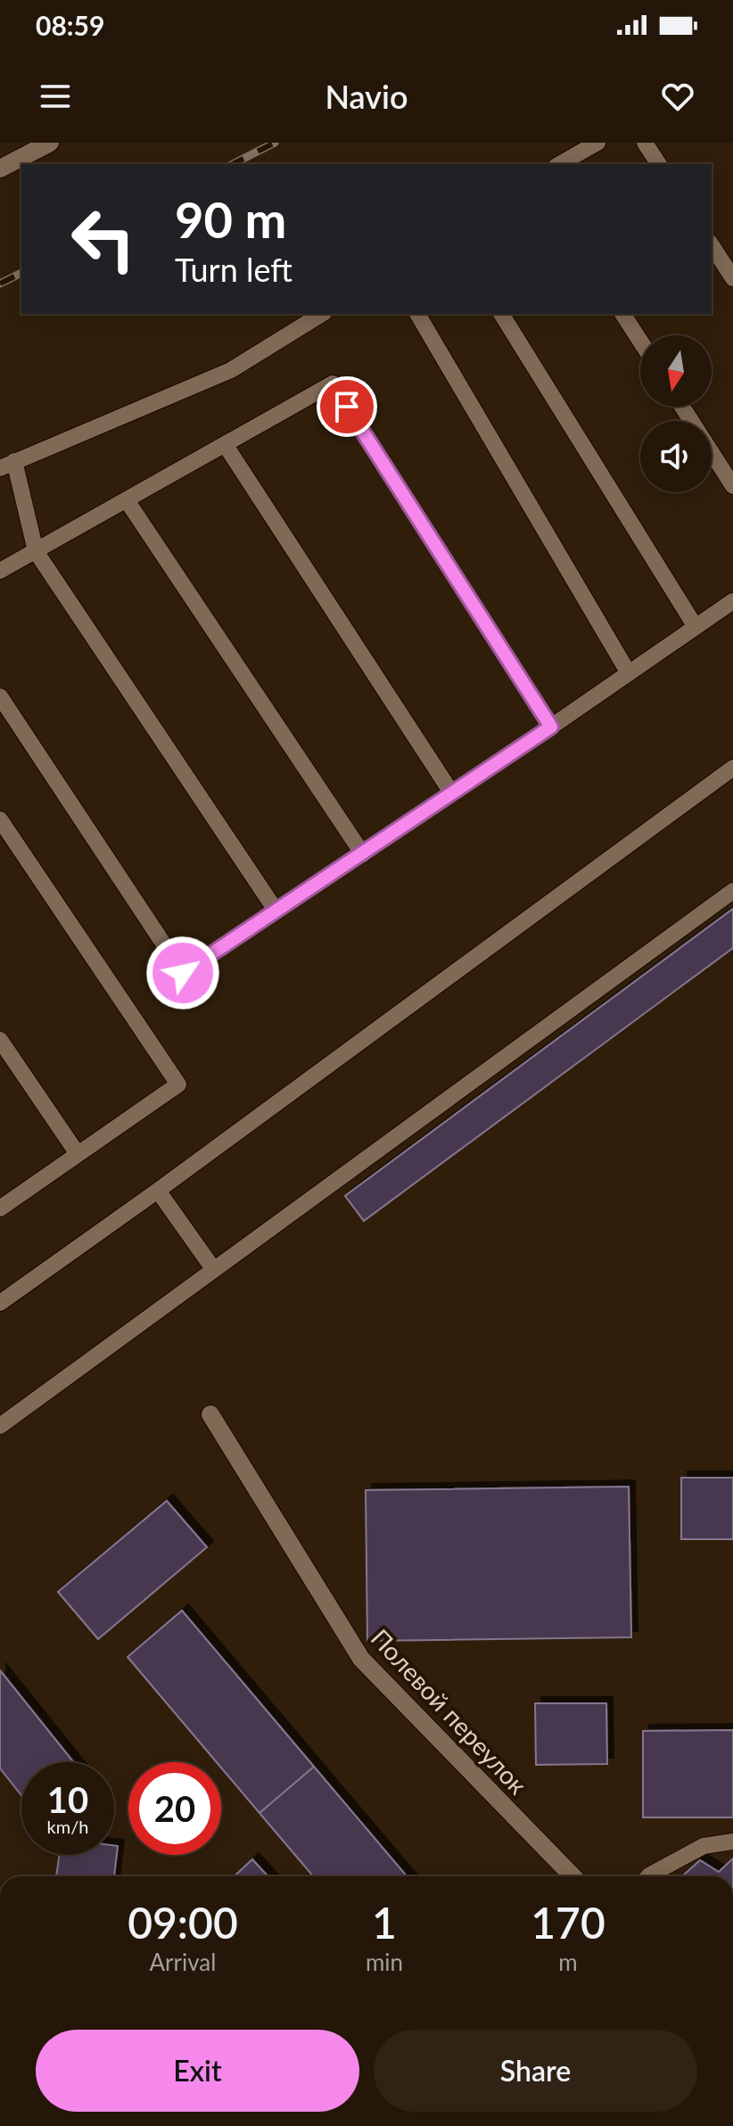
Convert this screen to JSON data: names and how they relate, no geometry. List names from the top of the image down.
{
  "streets": {
    "street": ["Полевой переулок"]
  },
  "north": "bottom",
  "page": {
    "status": "08:59",
    "header": "Navio",
    "turn": ["90 m", "Turn left"],
    "speed": "10 km/h",
    "limit": "20",
    "eta": [
      "09:00",
      "Arrival",
      "1",
      "min",
      "170",
      "m"
    ],
    "buttons": ["Exit", "Share"]
  }
}
